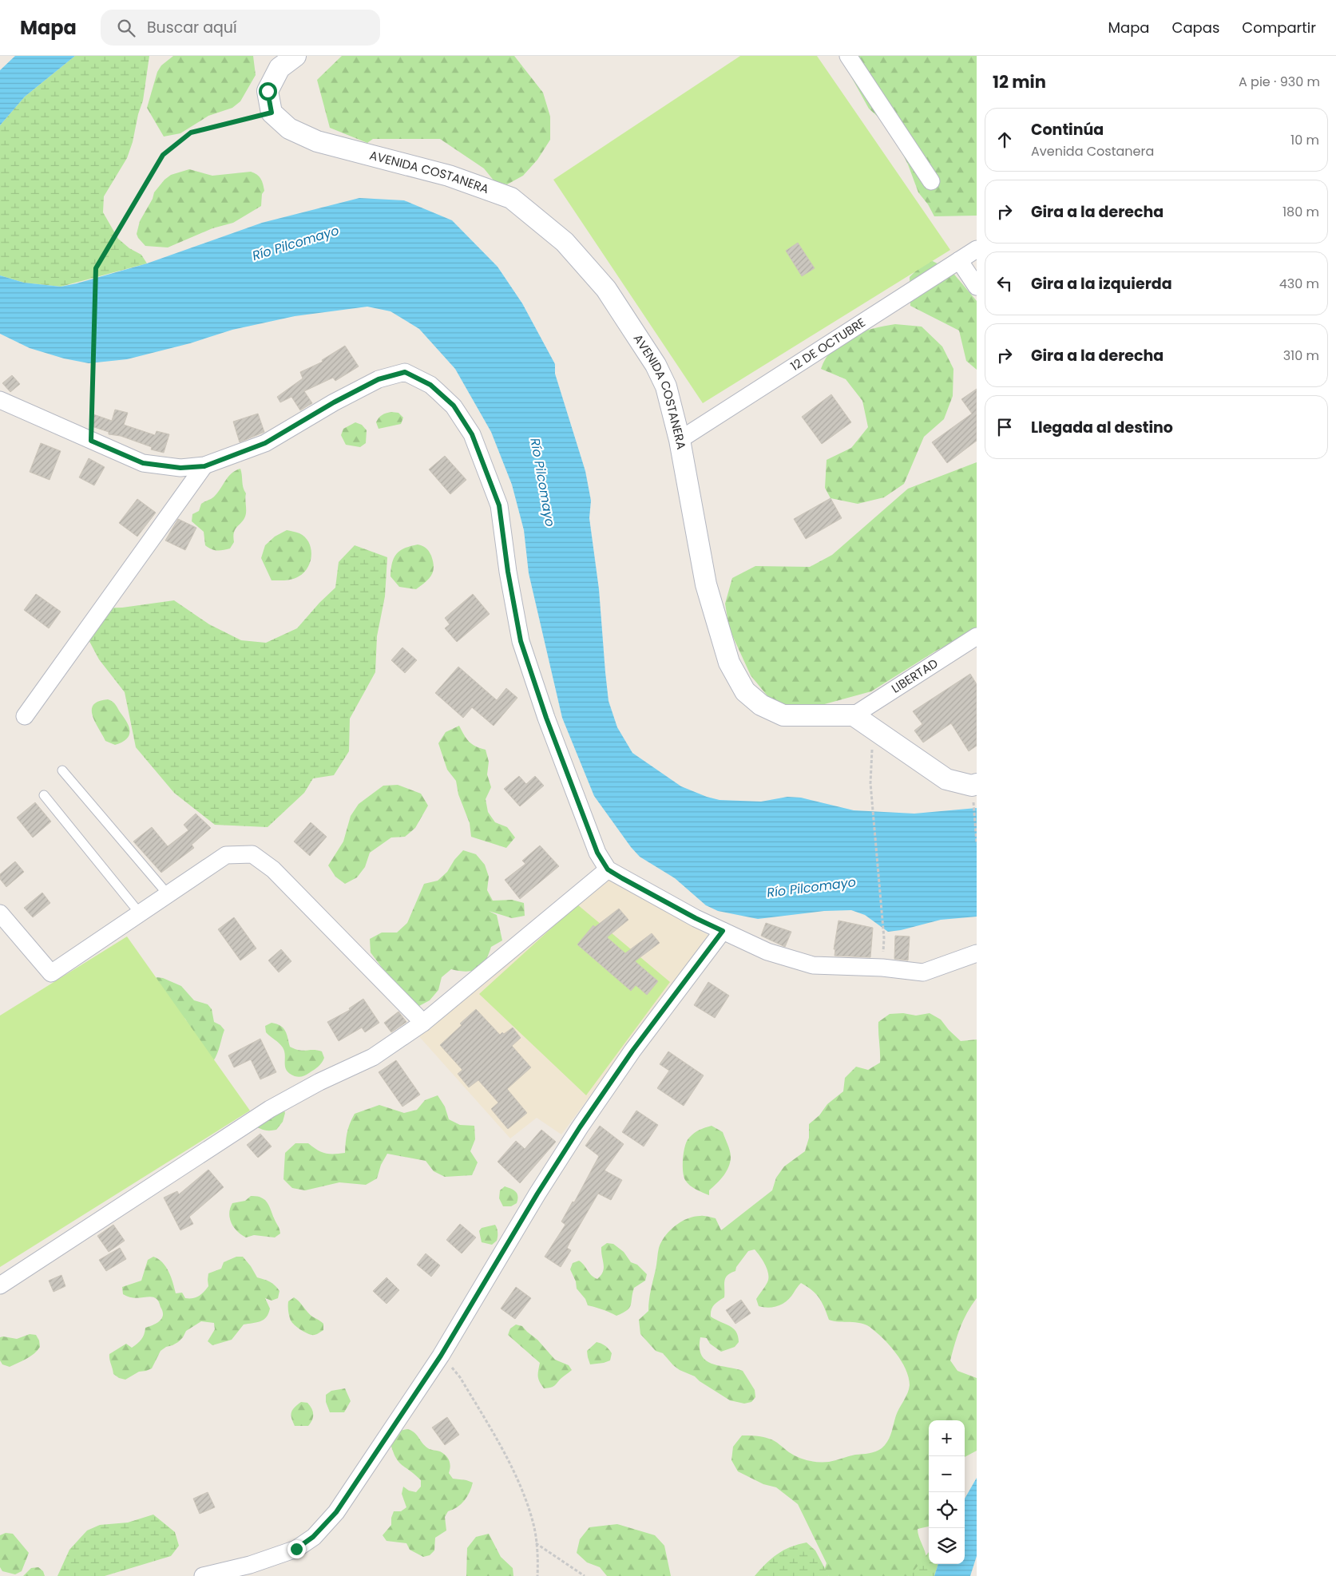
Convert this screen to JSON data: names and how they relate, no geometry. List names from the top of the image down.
{
  "streets": {
    "street": ["AVENIDA COSTANERA", "12 DE OCTUBRE", "LIBERTAD"]
  },
  "crossings": [
    ["AVENIDA COSTANERA", "12 DE OCTUBRE"],
    ["AVENIDA COSTANERA", "LIBERTAD"]
  ],
  "water": ["Río Pilcomayo"],
  "page": {
    "header": "Mapa",
    "search": "Buscar aquí",
    "nav": ["Mapa", "Capas", "Compartir"],
    "heading": ["12 min", "A pie · 930 m"],
    "list": [
      ["Continúa", "Avenida Costanera", "10 m"],
      ["Gira a la derecha", "180 m"],
      ["Gira a la izquierda", "430 m"],
      ["Gira a la derecha", "310 m"],
      "Llegada al destino"
    ],
    "map_buttons": ["+", "−"]
  }
}
